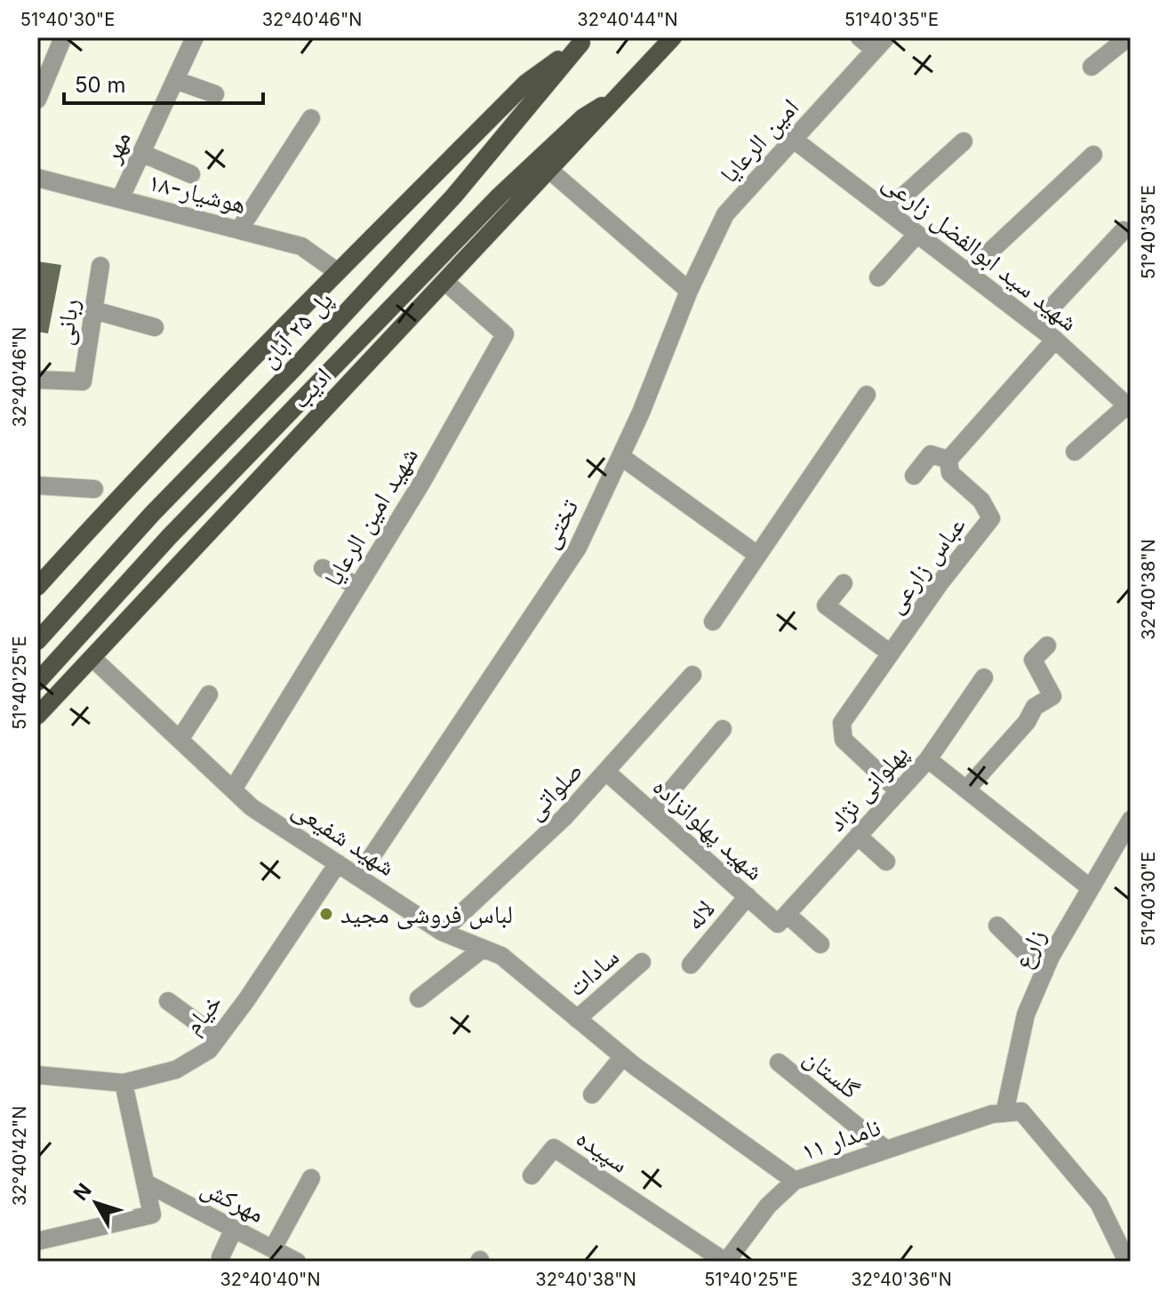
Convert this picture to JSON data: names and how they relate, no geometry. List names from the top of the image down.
{
  "streets": {
    "main road": ["پل ۲۵ آبان", "ادیب"],
    "street": [
      "امین الرعایا",
      "مهر",
      "۱۸-هوشیار",
      "شهید سید ابوالفضل زارعی",
      "ربانی",
      "شهید امین الرعایا",
      "تختی",
      "عباس زارعی",
      "پهلوانی نژاد",
      "صلواتی",
      "شهید پهلوانزاده",
      "شهید شفیعی",
      "لاله",
      "زارع",
      "سادات",
      "خیام",
      "گلستان",
      "۱۱ نامدار",
      "سپیده",
      "مهرکش"
    ]
  },
  "crossings": [
    ["امین الرعایا", "شهید سید ابوالفضل زارعی"],
    ["امین الرعایا", "تختی"],
    ["مهر", "۱۸-هوشیار"],
    ["ادیب", "شهید امین الرعایا"],
    ["ادیب", "شهید شفیعی"],
    ["شهید امین الرعایا", "شهید شفیعی"],
    ["تختی", "شهید شفیعی"],
    ["عباس زارعی", "پهلوانی نژاد"],
    ["پهلوانی نژاد", "شهید پهلوانزاده"],
    ["صلواتی", "شهید پهلوانزاده"],
    ["صلواتی", "شهید شفیعی"],
    ["شهید پهلوانزاده", "لاله"],
    ["شهید شفیعی", "سادات"],
    ["شهید شفیعی", "خیام"],
    ["شهید شفیعی", "۱۱ نامدار"],
    ["زارع", "۱۱ نامدار"],
    ["گلستان", "۱۱ نامدار"],
    ["۱۱ نامدار", "سپیده"]
  ],
  "places": ["لباس فروشی مجید"],
  "scale_bar": "50 m",
  "north": "top left",
  "coordinates": [
    "51°40'30\"E",
    "32°40'46\"N",
    "32°40'44\"N",
    "51°40'35\"E",
    "32°40'38\"N",
    "51°40'25\"E",
    "32°40'42\"N",
    "32°40'40\"N",
    "32°40'36\"N"
  ]
}
